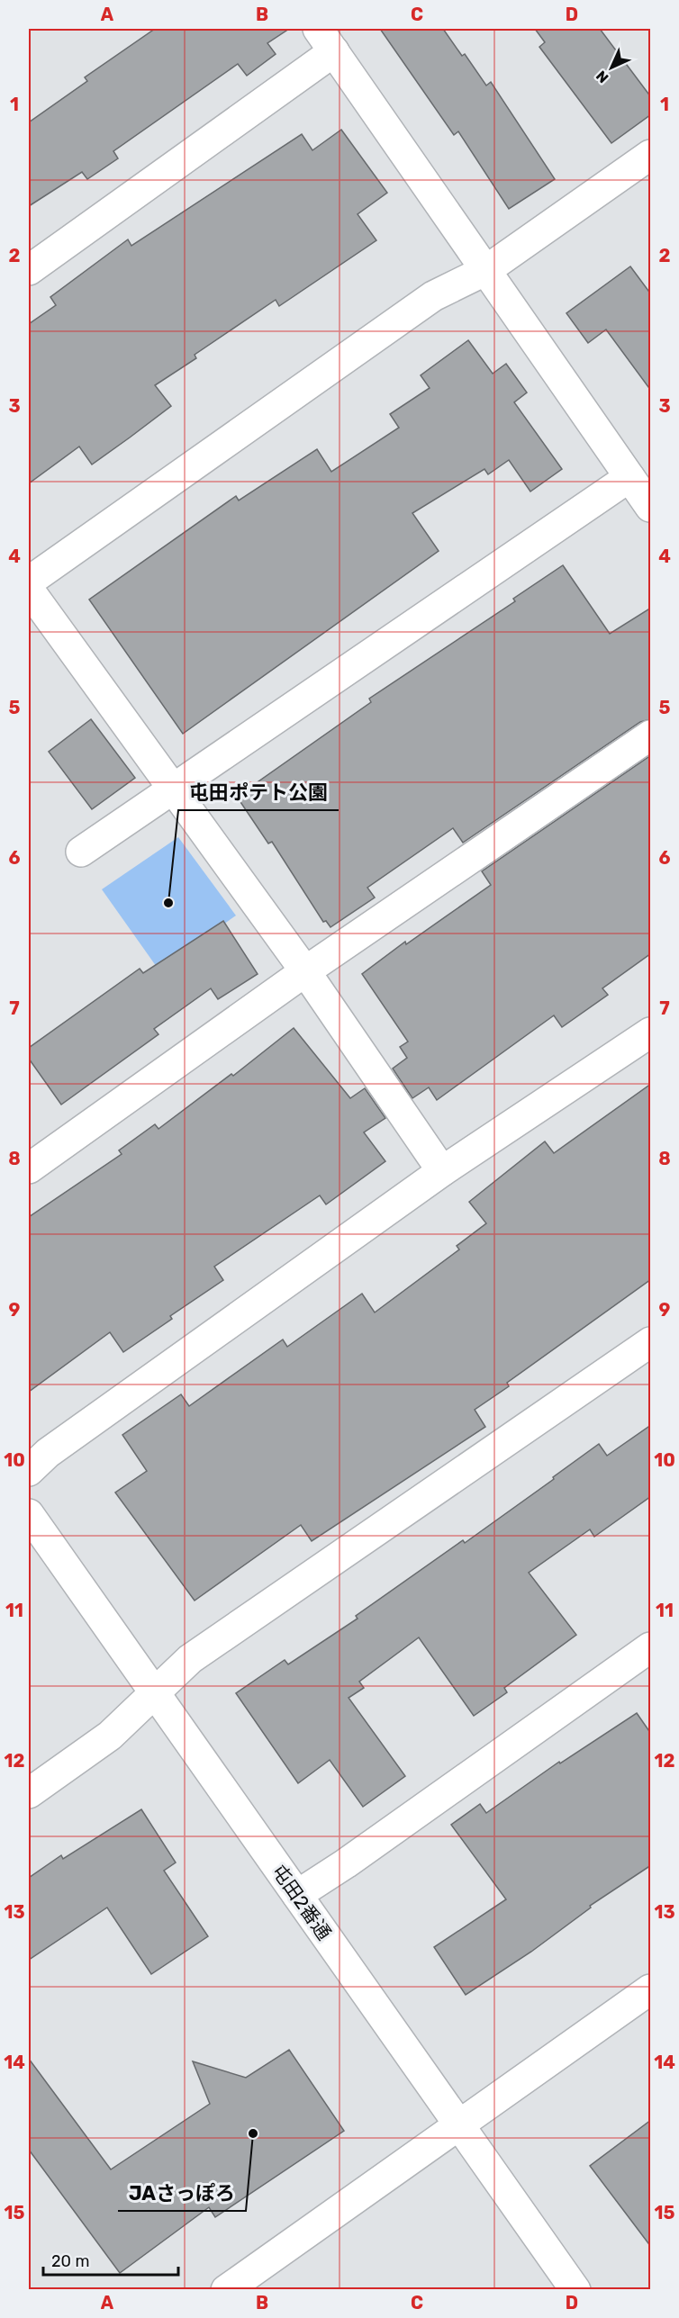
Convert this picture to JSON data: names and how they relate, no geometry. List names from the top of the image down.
{
  "streets": {
    "street": ["屯田2番通"]
  },
  "places": ["屯田ポテト公園", "JAさっぽろ"],
  "scale_bar": "20 m",
  "north": "bottom left",
  "grid": {
    "columns": [
      "A",
      "B",
      "C",
      "D"
    ],
    "rows": [
      "1",
      "2",
      "3",
      "4",
      "5",
      "6",
      "7",
      "8",
      "9",
      "10",
      "11",
      "12",
      "13",
      "14",
      "15"
    ]
  }
}
